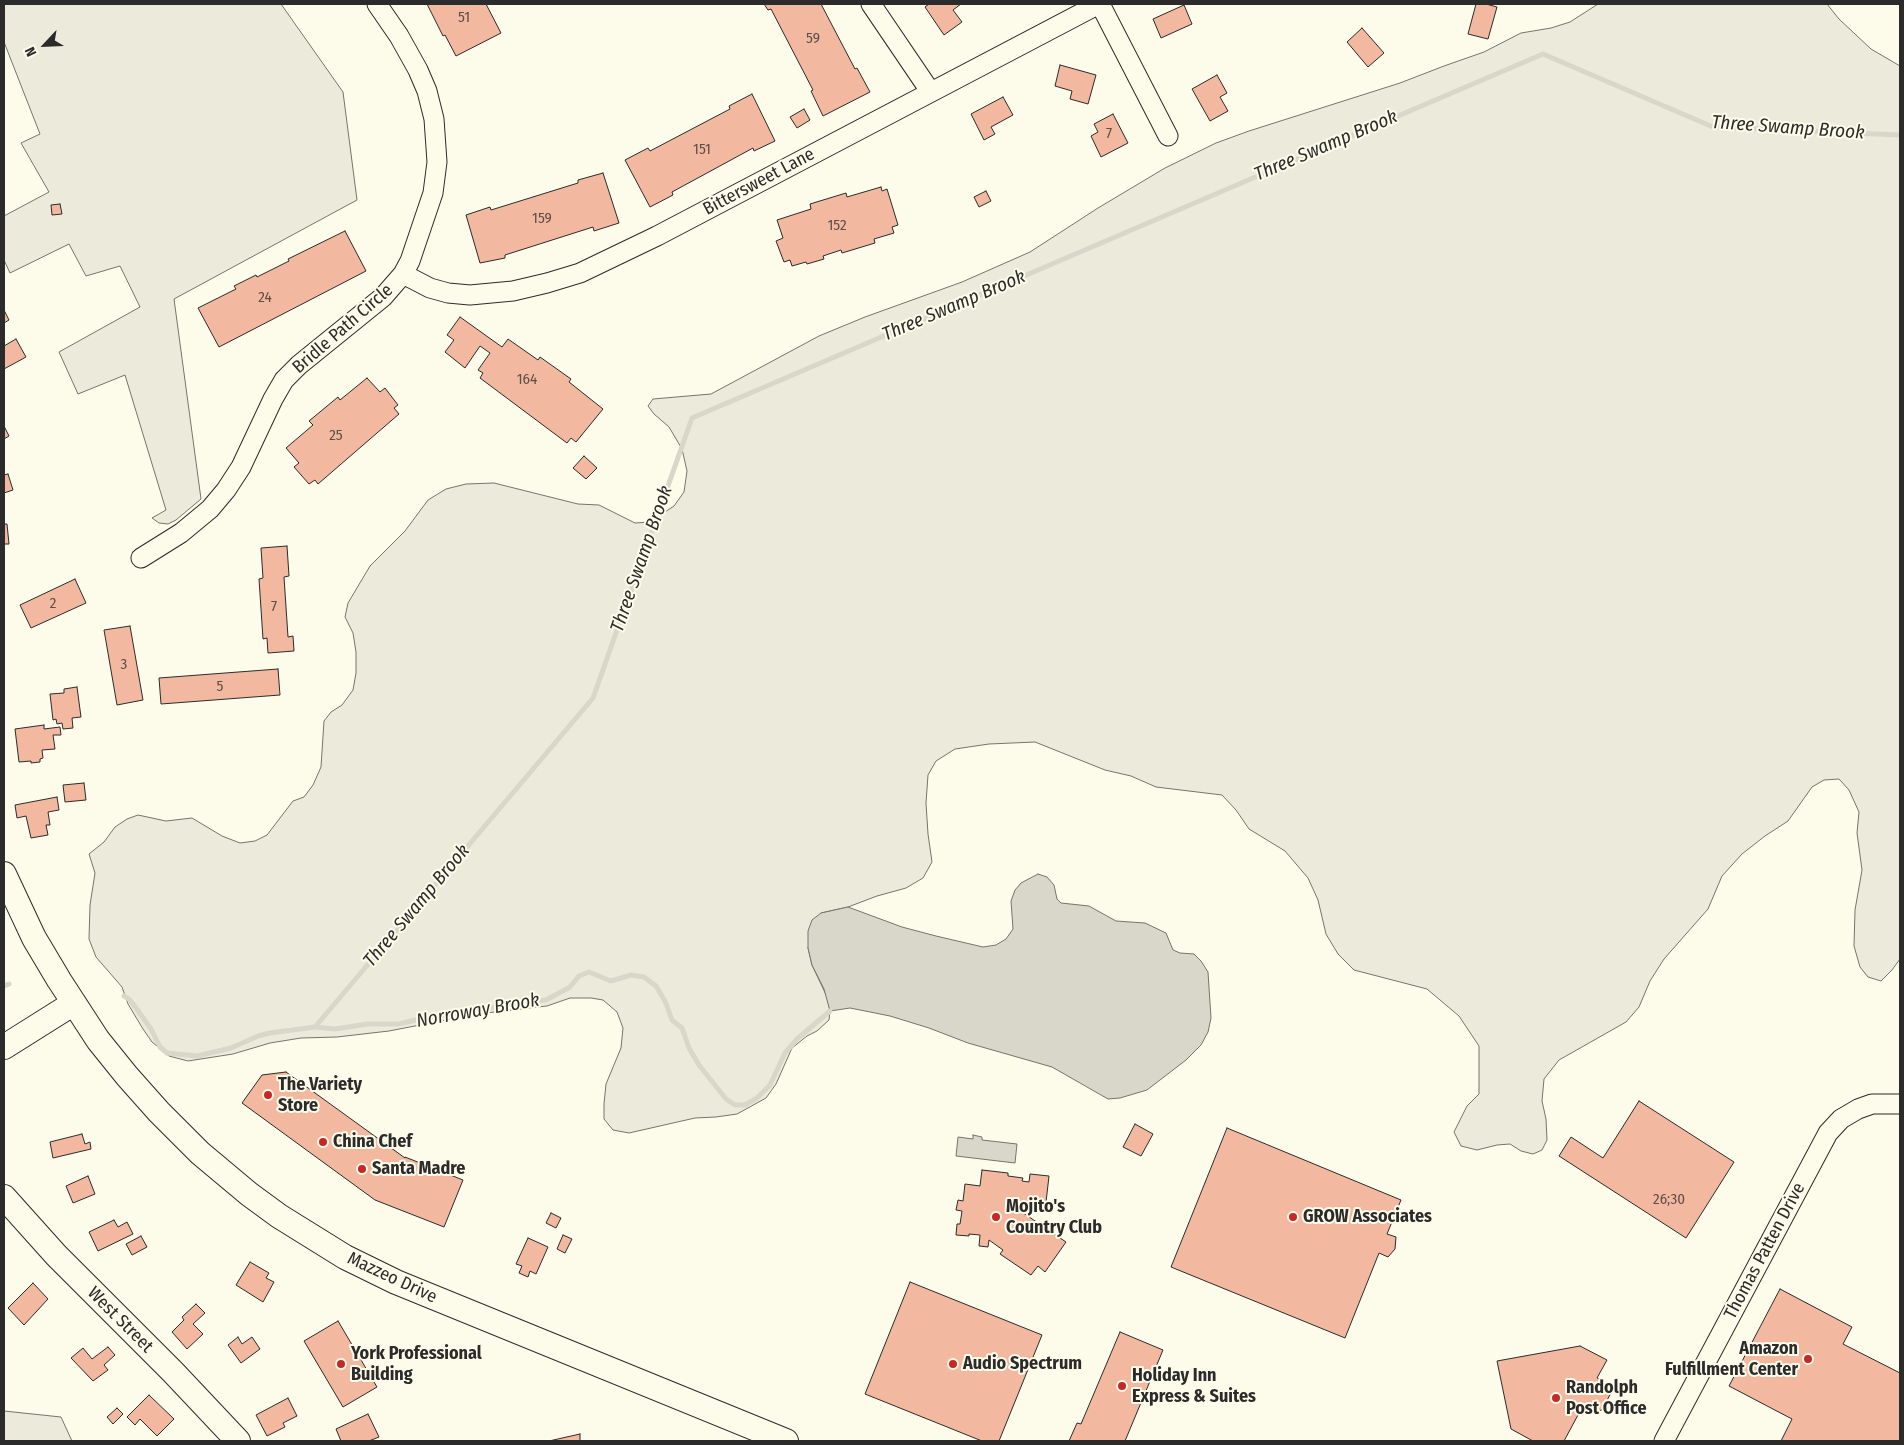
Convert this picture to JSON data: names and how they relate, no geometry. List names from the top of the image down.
{
  "streets": {
    "main road": ["Mazzeo Drive", "West Street"],
    "street": ["Bittersweet Lane", "Bridle Path Circle", "Thomas Patten Drive"]
  },
  "crossings": [
    ["Bittersweet Lane", "Bridle Path Circle"]
  ],
  "water": ["Three Swamp Brook", "Norroway Brook"],
  "places": [
    "The Variety Store",
    "China Chef",
    "Santa Madre",
    "Mojito's Country Club",
    "GROW Associates",
    "Amazon Fulfillment Center",
    "York Professional Building",
    "Audio Spectrum",
    "Holiday Inn Express & Suites",
    "Randolph Post Office"
  ],
  "house_numbers": [
    "51",
    "59",
    "7",
    "151",
    "159",
    "152",
    "24",
    "164",
    "25",
    "2",
    "7",
    "3",
    "5",
    "26;30"
  ],
  "north": "bottom left"
}
